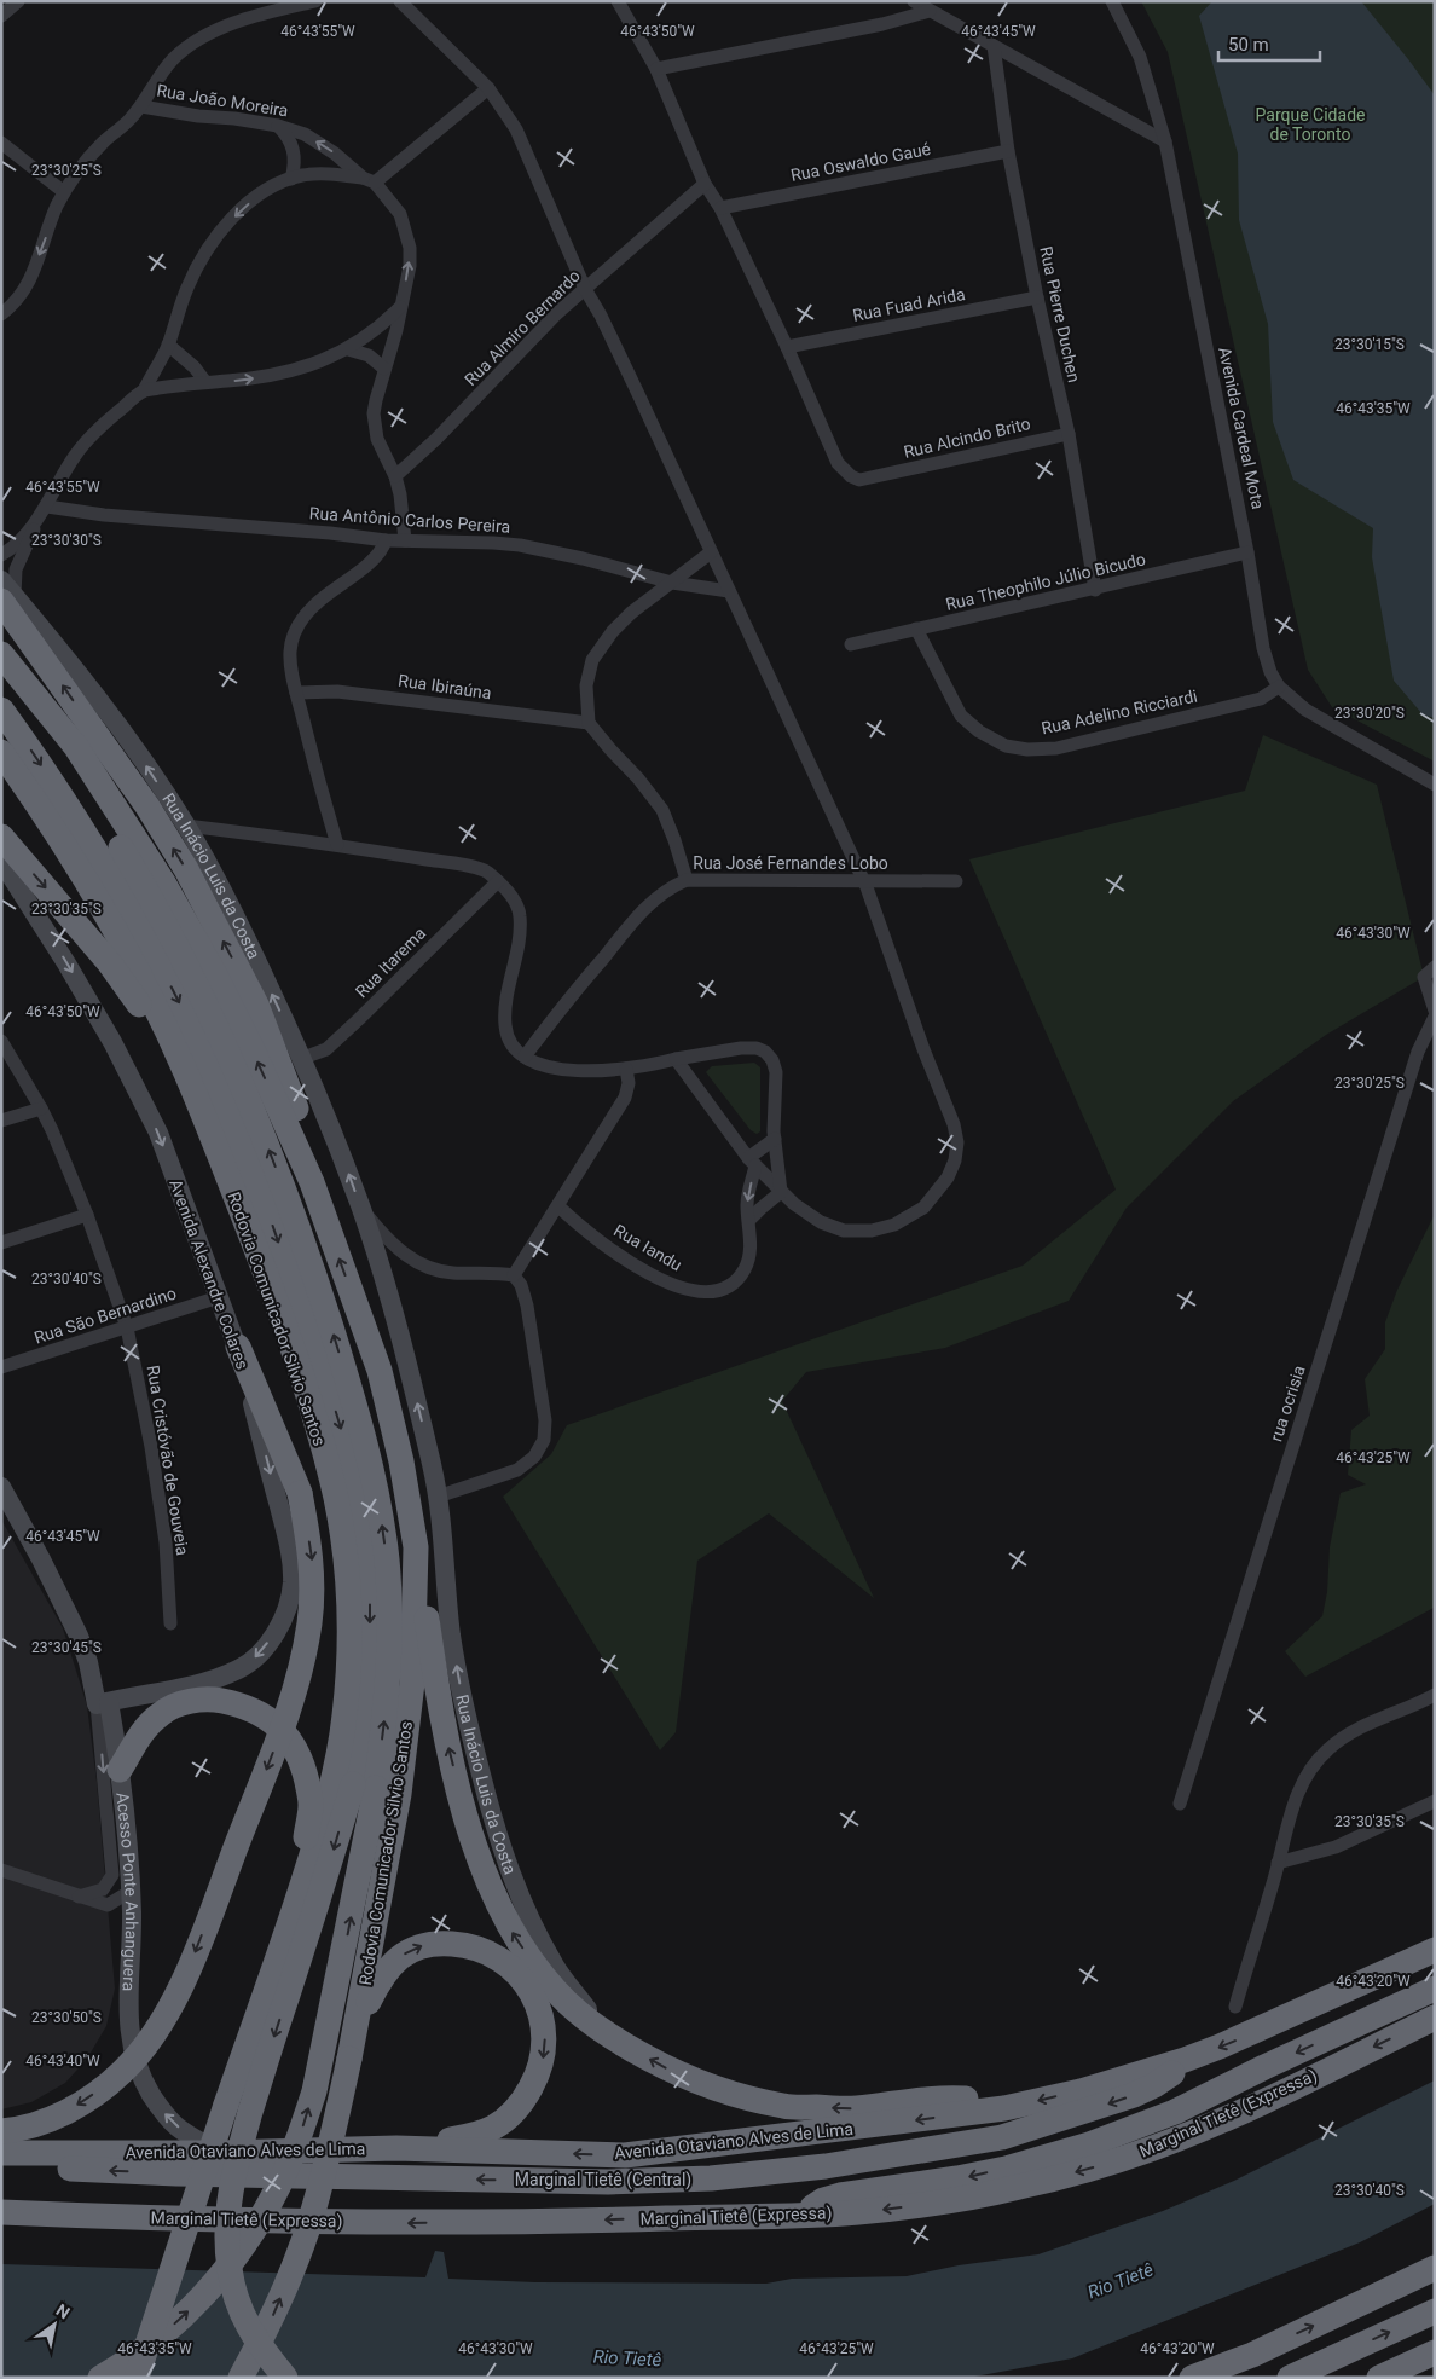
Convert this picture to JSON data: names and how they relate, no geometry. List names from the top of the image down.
{
  "streets": {
    "highway": [
      "Rodovia Comunicador Silvio Santos",
      "Marginal Tietê (Expressa)",
      "Avenida Otaviano Alves de Lima",
      "Marginal Tietê (Central)"
    ],
    "main road": ["Rua Inácio Luis da Costa", "Avenida Alexandre Colares", "Acesso Ponte Anhanguera"],
    "street": [
      "Rua João Moreira",
      "Rua Oswaldo Gaué",
      "Rua Fuad Arida",
      "Rua Pierre Duchen",
      "Rua Almiro Bernardo",
      "Avenida Cardeal Mota",
      "Rua Alcindo Brito",
      "Rua Antônio Carlos Pereira",
      "Rua Theophilo Júlio Bicudo",
      "Rua Ibiraúna",
      "Rua Adelino Ricciardi",
      "Rua José Fernandes Lobo",
      "Rua Itarema",
      "Rua Iandu",
      "Rua São Bernardino",
      "rua ocrisia",
      "Rua Cristóvão de Gouveia"
    ]
  },
  "crossings": [
    ["Rua João Moreira", "Rua Almiro Bernardo"],
    ["Rua João Moreira", "Rua Antônio Carlos Pereira"],
    ["Rua Oswaldo Gaué", "Rua Pierre Duchen"],
    ["Rua Fuad Arida", "Rua Pierre Duchen"],
    ["Rua Fuad Arida", "Rua Alcindo Brito"],
    ["Rua Pierre Duchen", "Rua Alcindo Brito"],
    ["Rua Pierre Duchen", "Rua Theophilo Júlio Bicudo"],
    ["Avenida Cardeal Mota", "Rua Theophilo Júlio Bicudo"],
    ["Avenida Cardeal Mota", "Rua Adelino Ricciardi"],
    ["Rua Theophilo Júlio Bicudo", "Rua Adelino Ricciardi"],
    ["Rua Inácio Luis da Costa", "Rua Itarema"],
    ["Avenida Alexandre Colares", "Rua São Bernardino"],
    ["Avenida Alexandre Colares", "Acesso Ponte Anhanguera"],
    ["Rua São Bernardino", "Rua Cristóvão de Gouveia"],
    ["Acesso Ponte Anhanguera", "Avenida Otaviano Alves de Lima"],
    ["Avenida Otaviano Alves de Lima", "Marginal Tietê (Central)"]
  ],
  "one_way": ["Rua Inácio Luis da Costa", "Avenida Alexandre Colares", "Acesso Ponte Anhanguera"],
  "water": ["Rio Tietê"],
  "parks": ["Parque Cidade de Toronto"],
  "scale_bar": "50 m",
  "north": "top right",
  "coordinates": [
    "46°43'50\"W",
    "46°43'55\"W",
    "46°43'45\"W",
    "23°30'25\"S",
    "23°30'15\"S",
    "46°43'35\"W",
    "23°30'30\"S",
    "23°30'20\"S",
    "23°30'35\"S",
    "46°43'30\"W",
    "23°30'40\"S",
    "46°43'25\"W",
    "23°30'45\"S",
    "46°43'20\"W",
    "23°30'50\"S",
    "46°43'40\"W"
  ]
}
